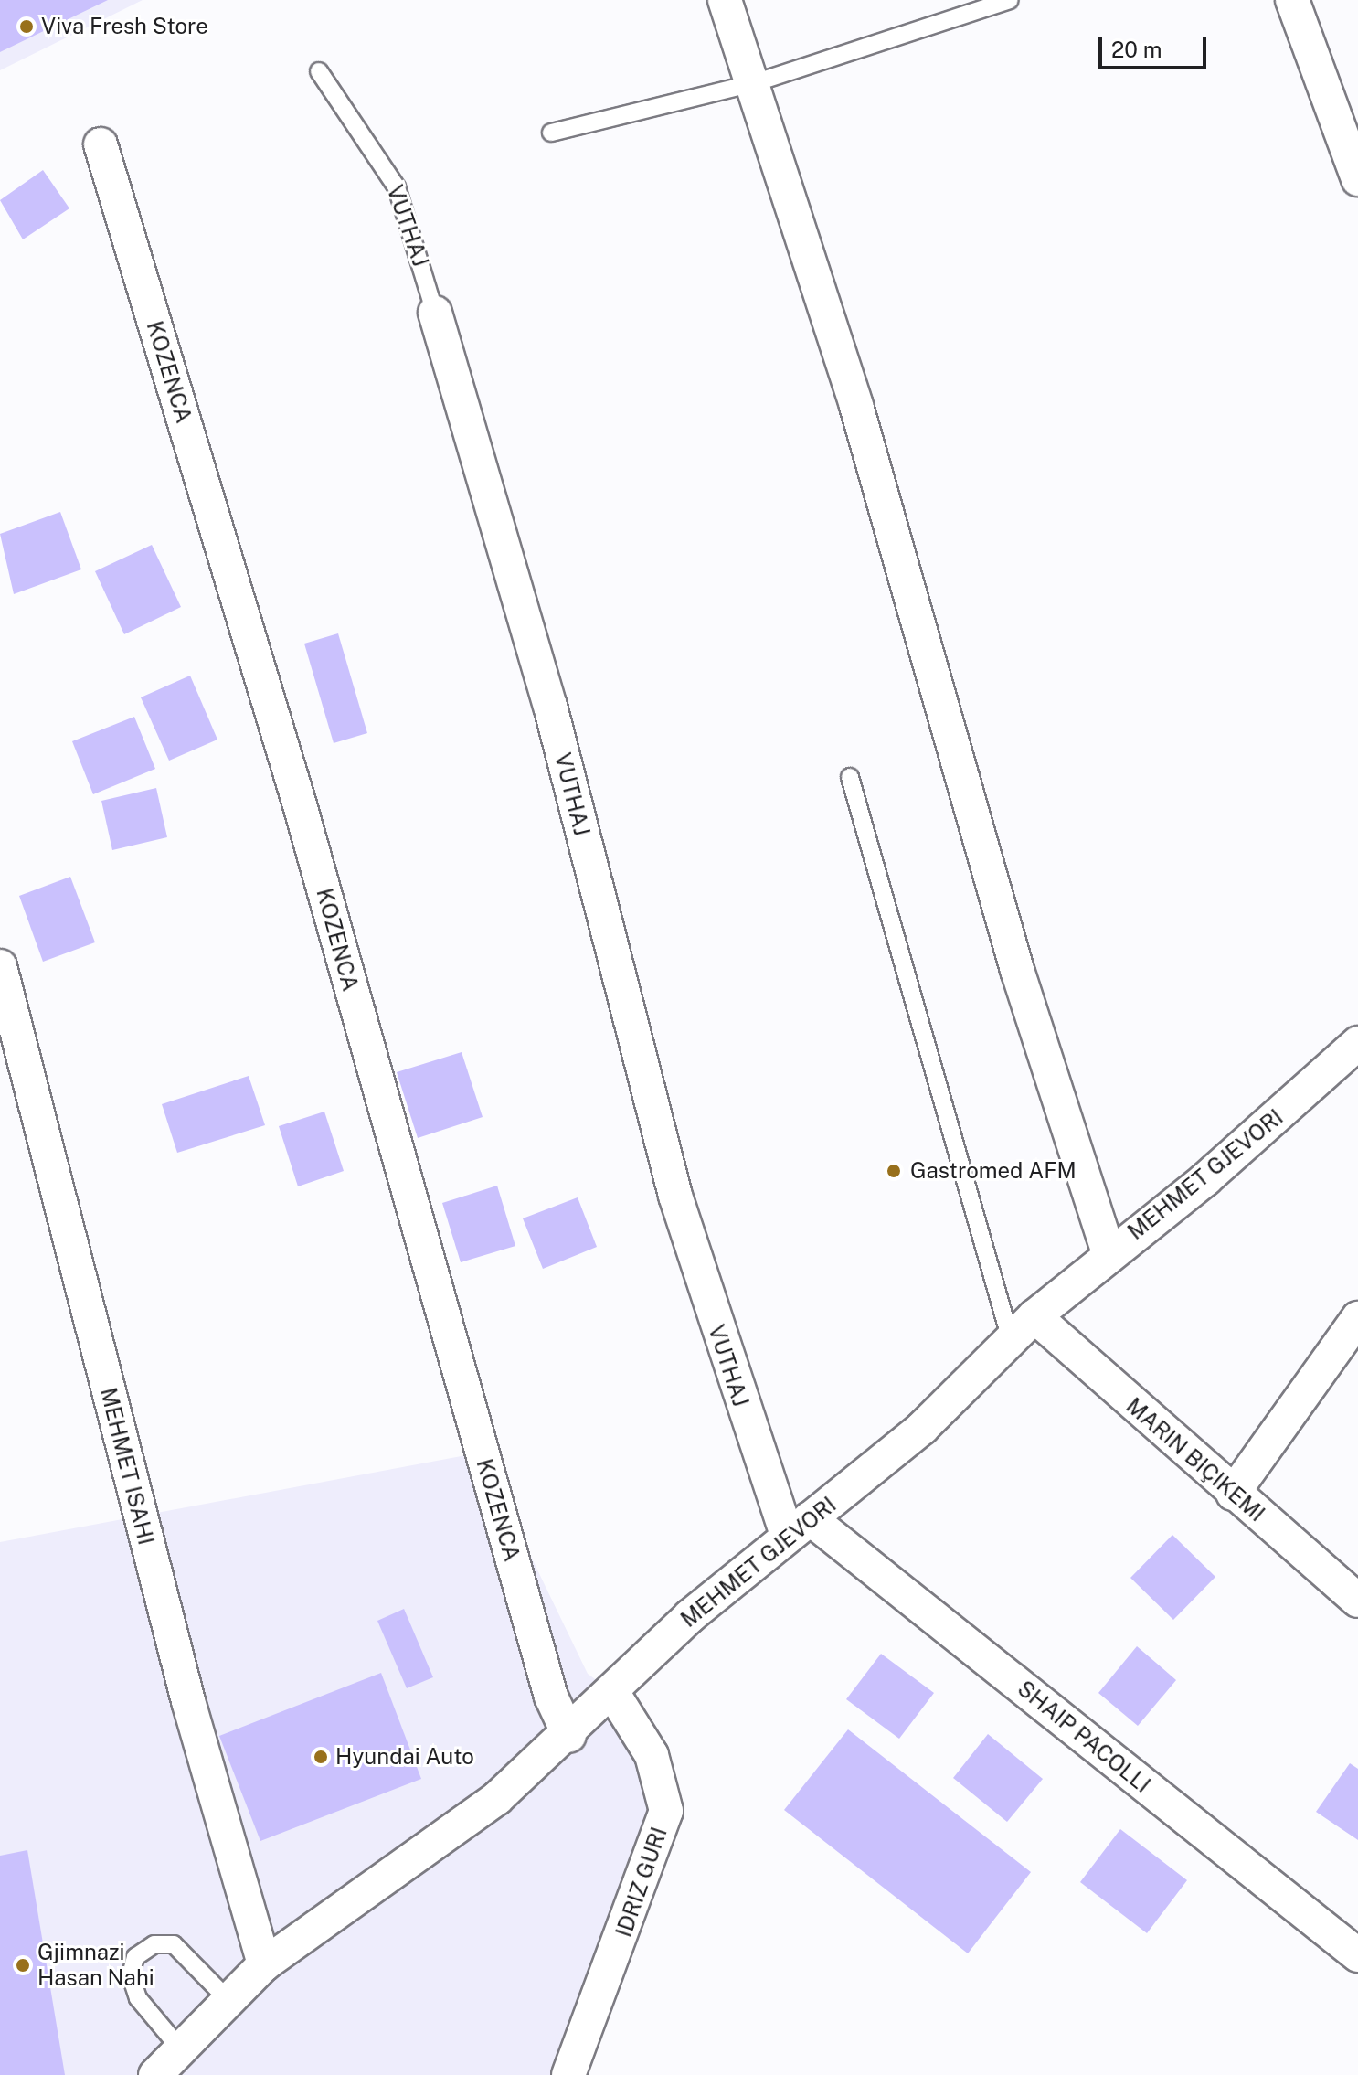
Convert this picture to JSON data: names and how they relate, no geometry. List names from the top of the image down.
{
  "streets": {
    "street": [
      "VUTHAJ",
      "KOZENCA",
      "MEHMET GJEVORI",
      "MARIN BIÇIKEMI",
      "MEHMET ISAHI",
      "SHAIP PACOLLI",
      "IDRIZ GURI"
    ]
  },
  "crossings": [
    ["VUTHAJ", "MEHMET GJEVORI"],
    ["VUTHAJ", "SHAIP PACOLLI"],
    ["KOZENCA", "MEHMET GJEVORI"],
    ["MEHMET GJEVORI", "MARIN BIÇIKEMI"],
    ["MEHMET GJEVORI", "MEHMET ISAHI"],
    ["MEHMET GJEVORI", "SHAIP PACOLLI"],
    ["MEHMET GJEVORI", "IDRIZ GURI"]
  ],
  "places": [
    "Viva Fresh Store",
    "Gastromed AFM",
    "Hyundai Auto",
    "Gjimnazi Hasan Nahi"
  ],
  "scale_bar": "20 m"
}
